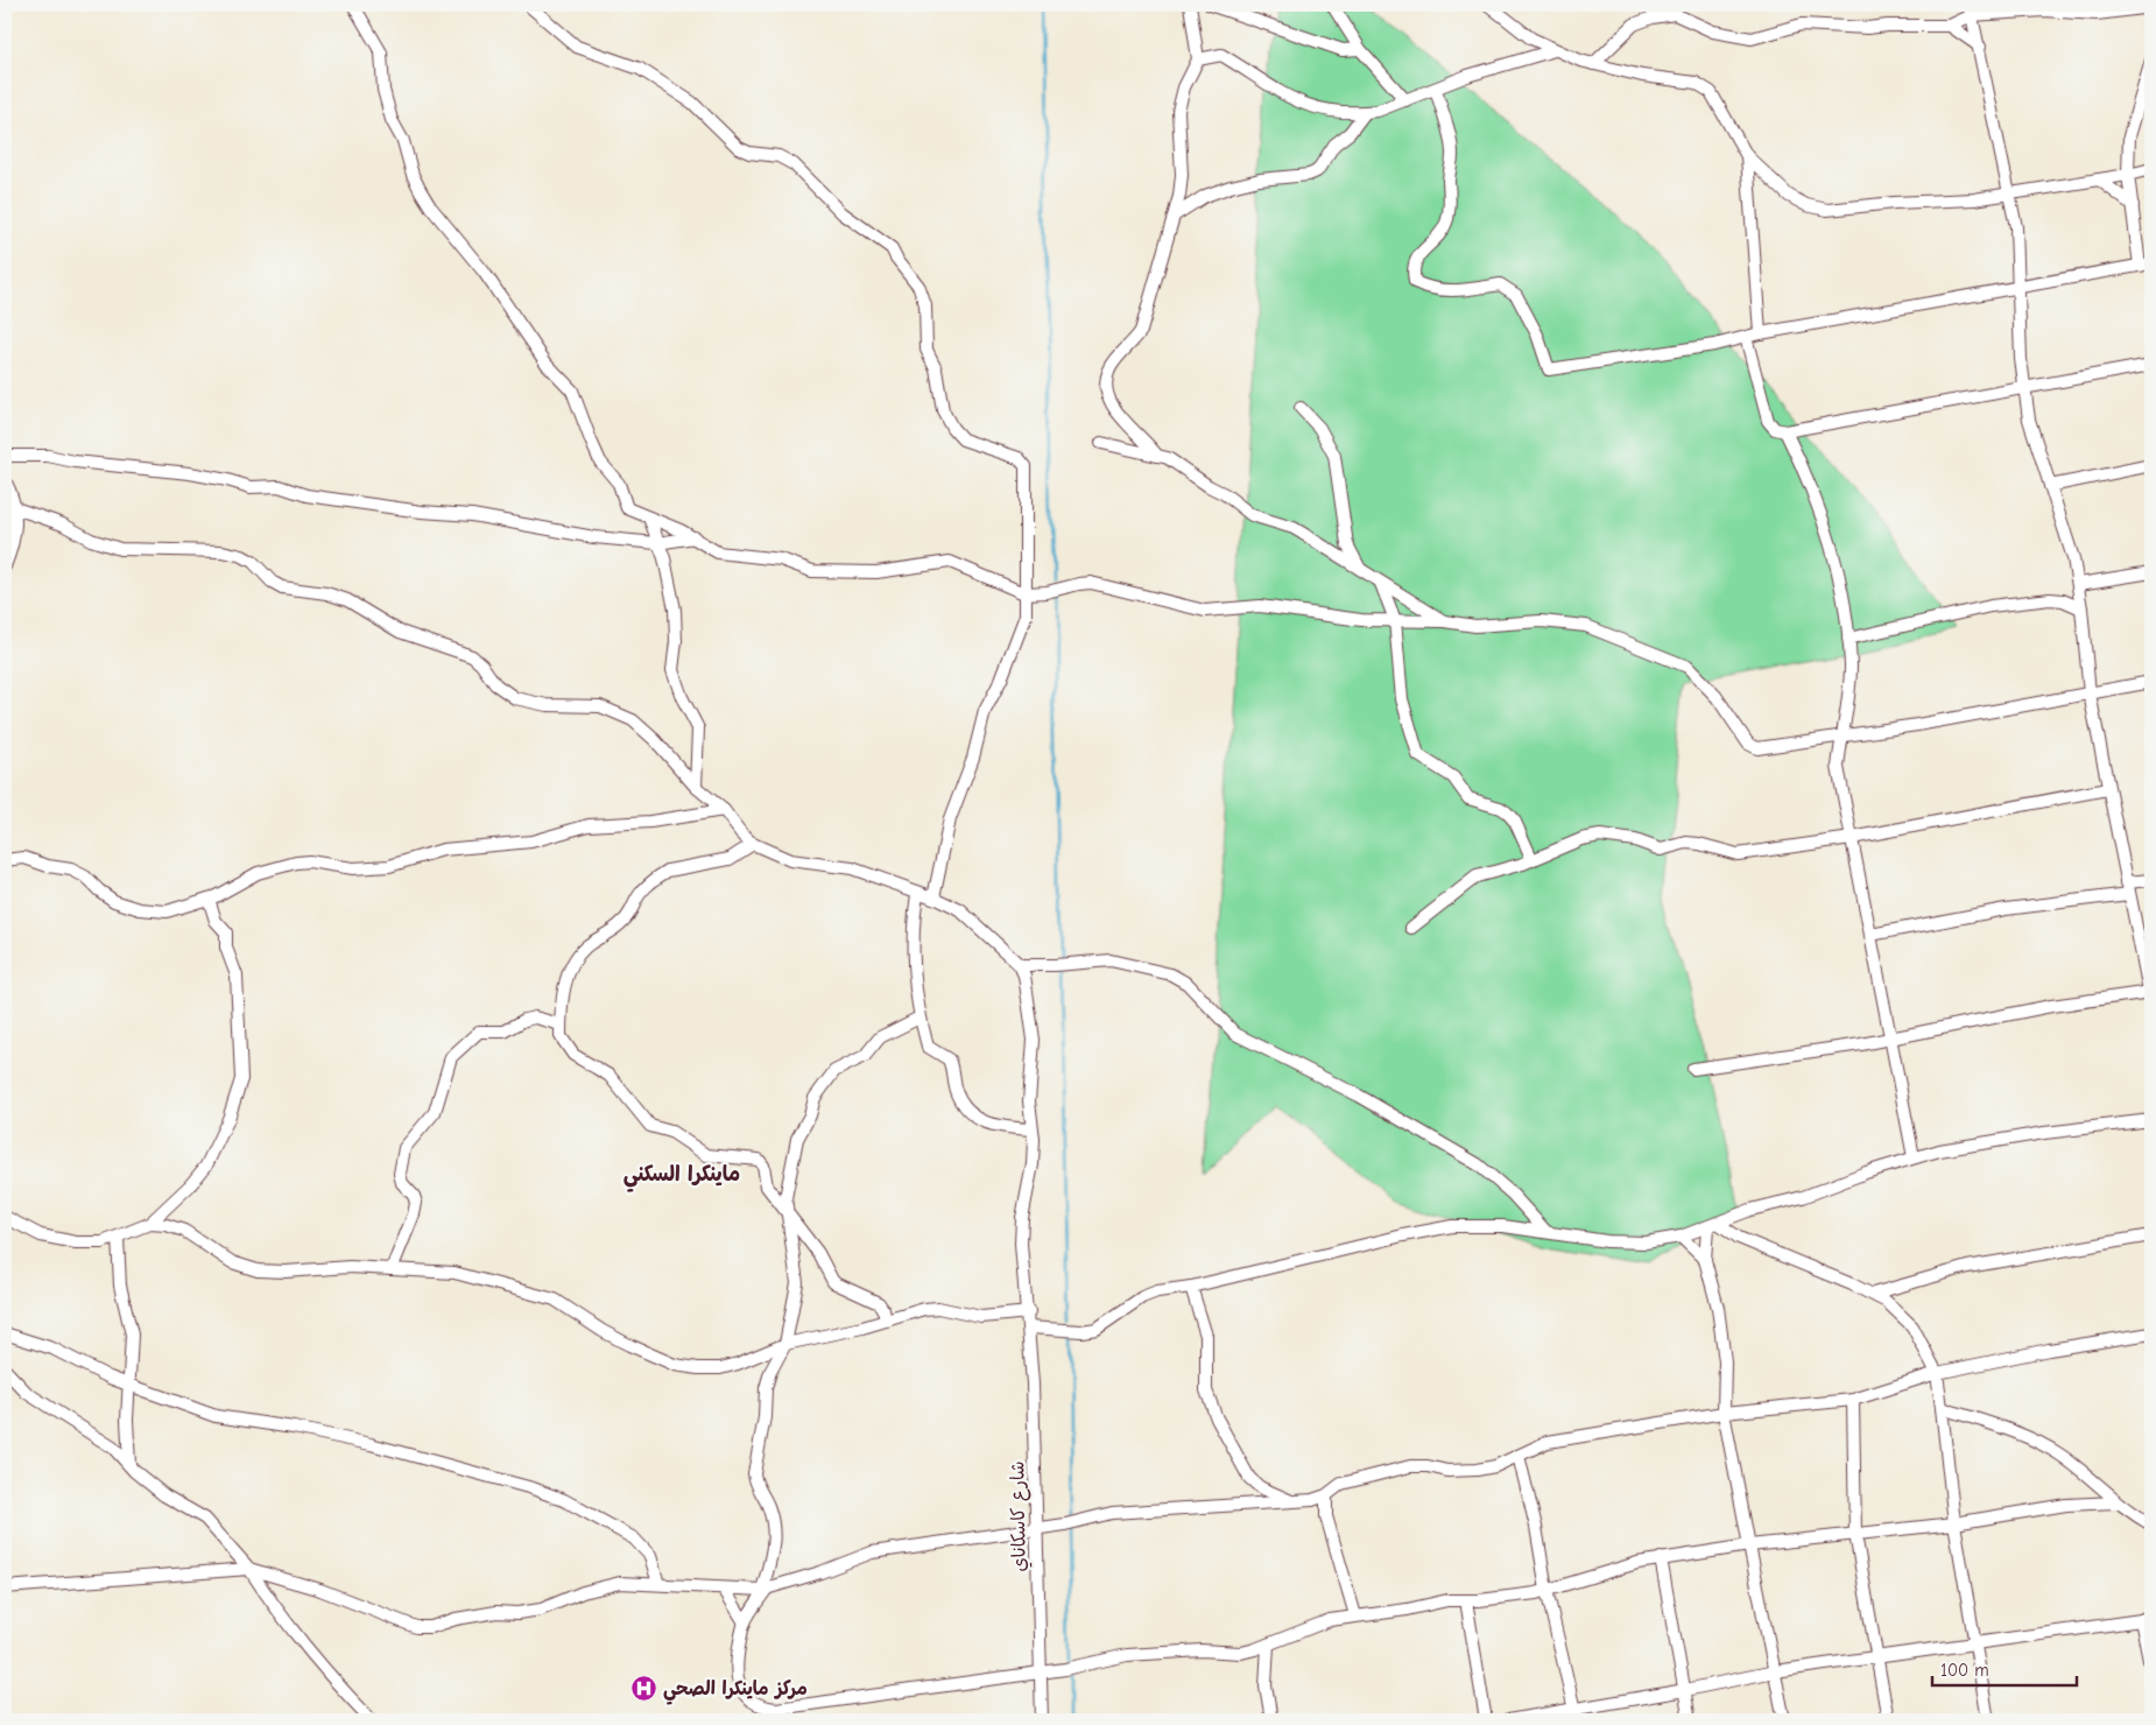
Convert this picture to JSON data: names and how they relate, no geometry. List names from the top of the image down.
{
  "streets": {
    "street": ["شارع كاسكاناي"]
  },
  "districts": ["ماينكرا السكني"],
  "places": {
    "hospital": ["مركز ماينكرا الصحي"]
  },
  "scale_bar": "100 m"
}
